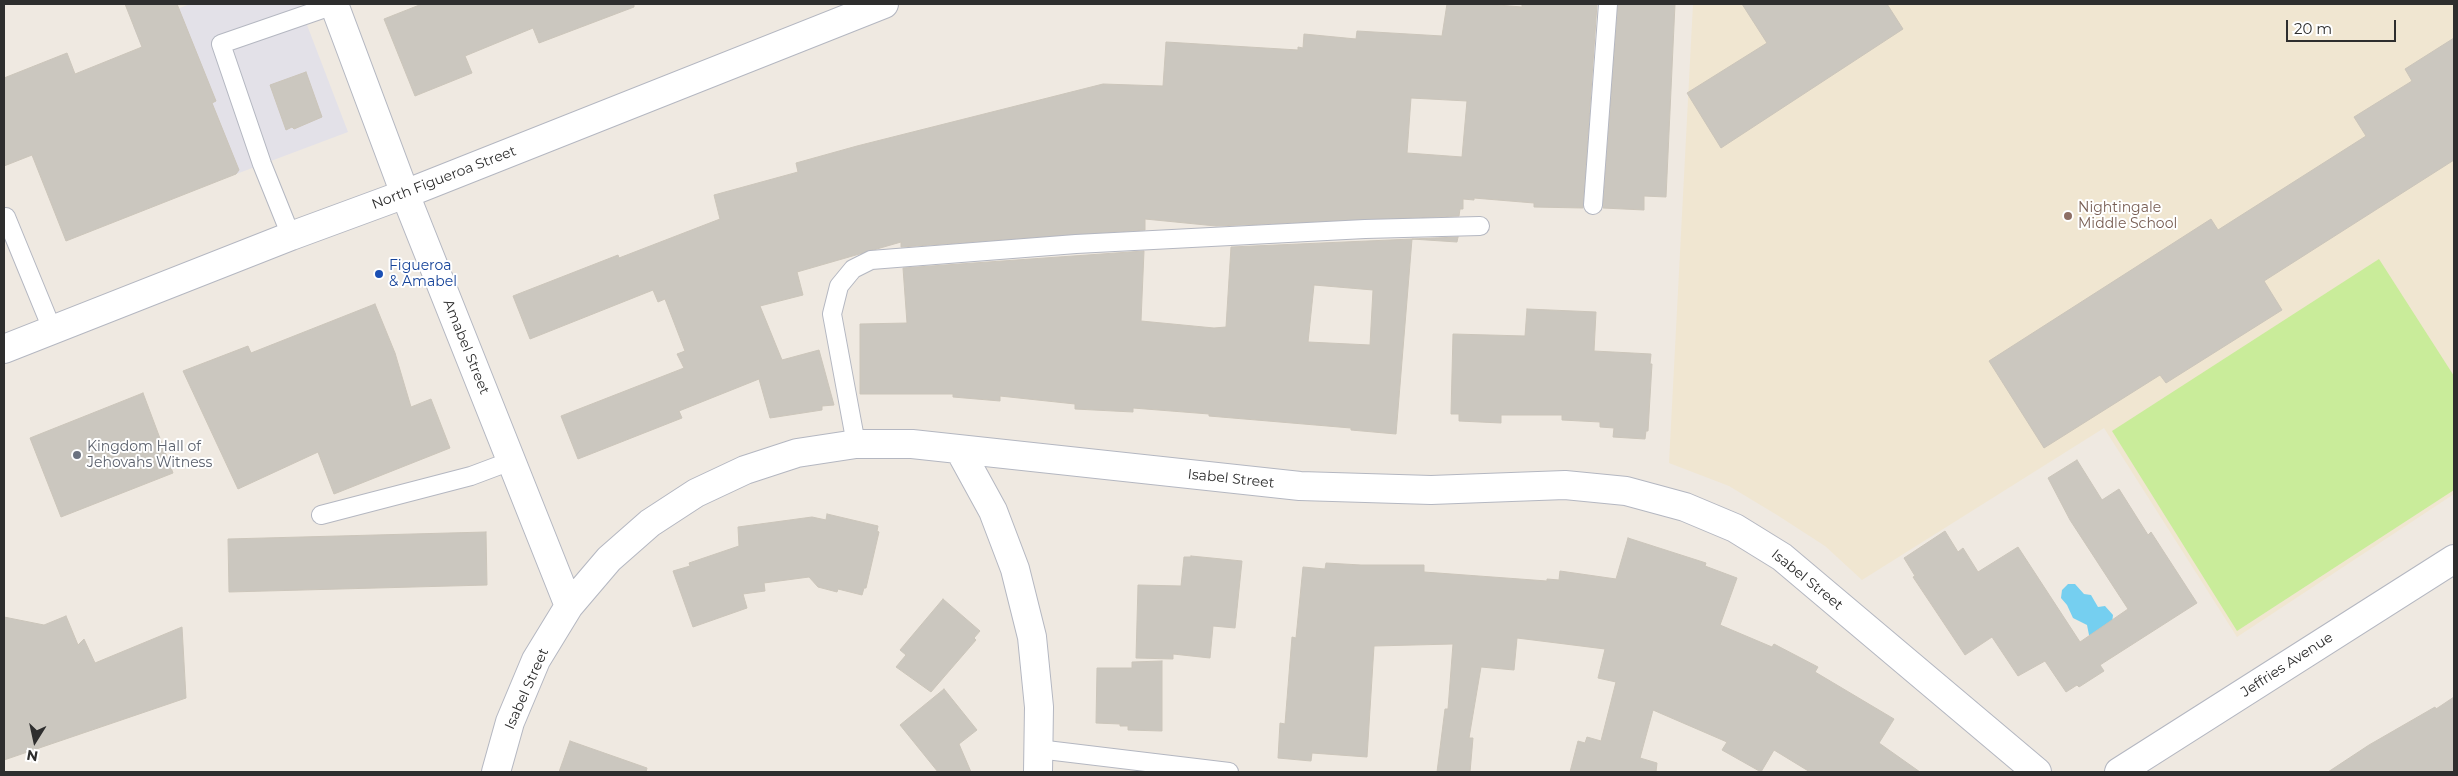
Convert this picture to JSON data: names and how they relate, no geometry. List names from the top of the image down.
{
  "streets": {
    "street": [
      "North Figueroa Street",
      "Amabel Street",
      "Isabel Street",
      "Jeffries Avenue"
    ]
  },
  "crossings": [
    ["North Figueroa Street", "Amabel Street"],
    ["Amabel Street", "Isabel Street"]
  ],
  "places": ["Nightingale Middle School", "Figueroa & Amabel", "Kingdom Hall of Jehovahs Witness"],
  "scale_bar": "20 m",
  "north": "bottom"
}
